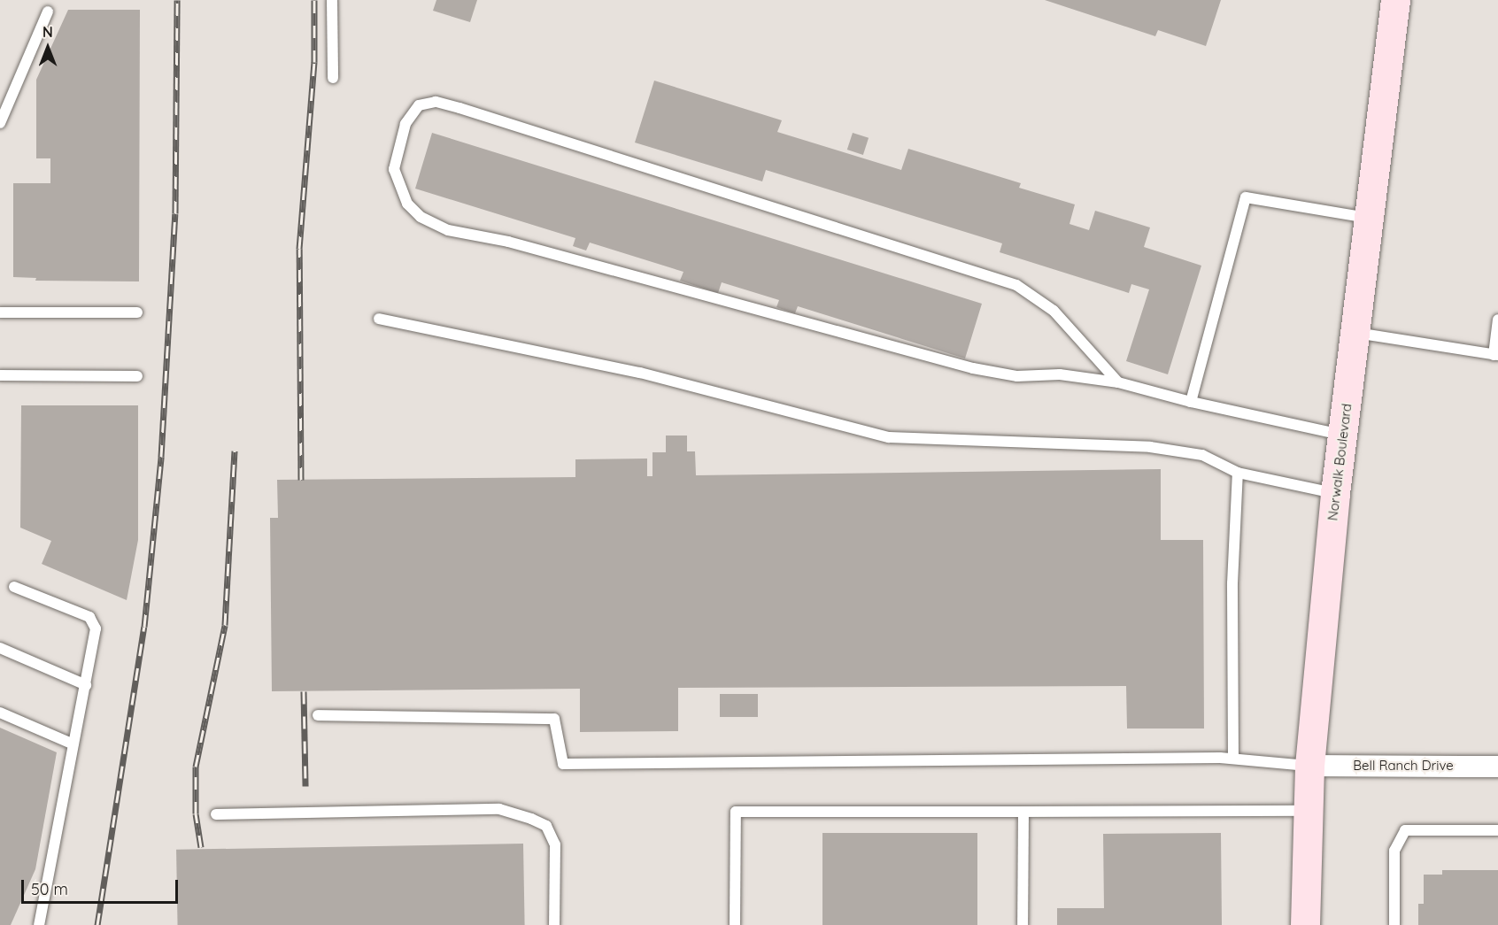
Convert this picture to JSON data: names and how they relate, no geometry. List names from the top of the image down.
{
  "streets": {
    "main road": ["Norwalk Boulevard"],
    "street": ["Bell Ranch Drive"]
  },
  "crossings": [
    ["Norwalk Boulevard", "Bell Ranch Drive"]
  ],
  "scale_bar": "50 m",
  "north": "top"
}
